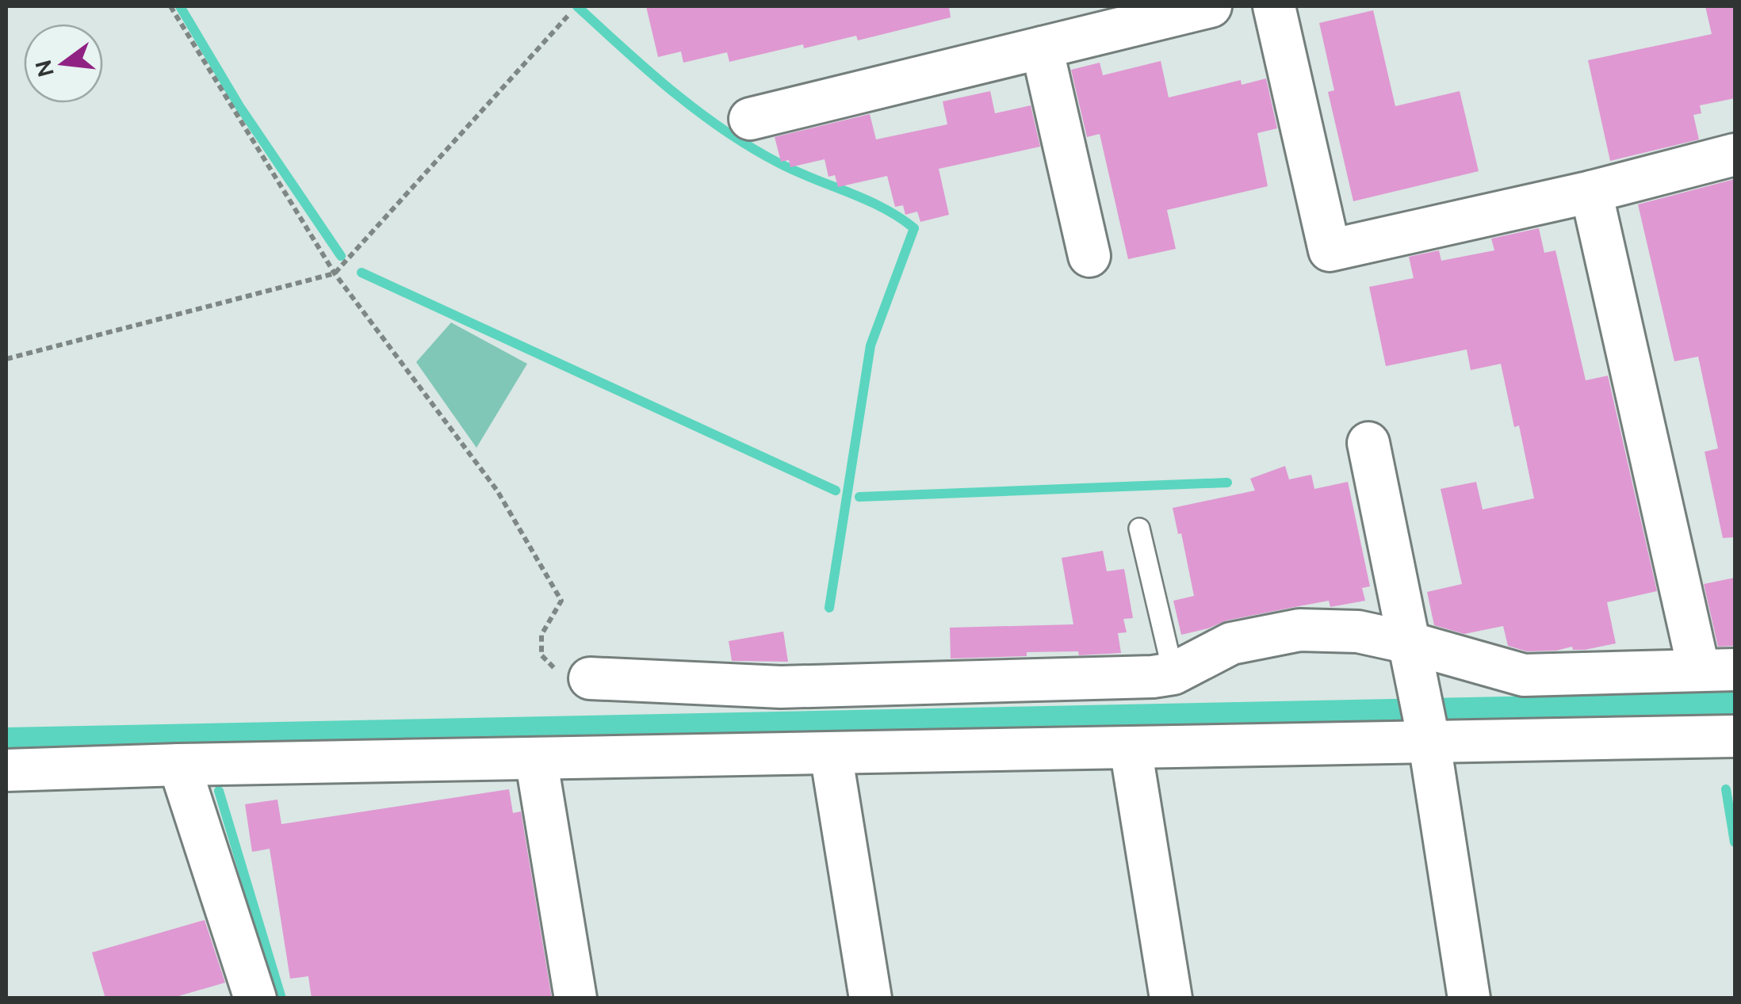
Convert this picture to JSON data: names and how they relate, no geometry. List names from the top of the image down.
{
  "north": "left"
}
